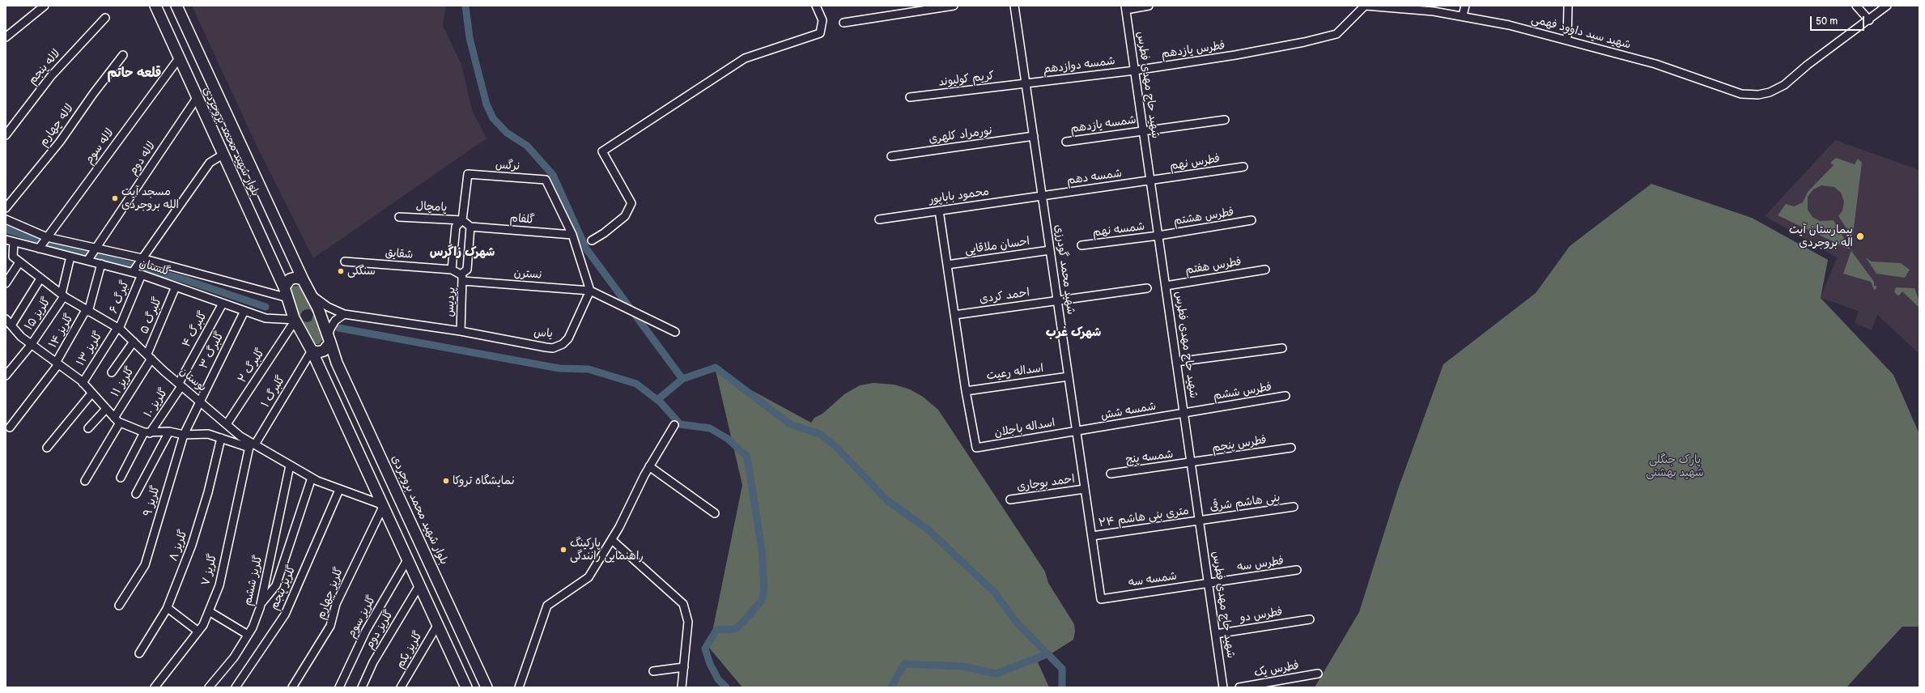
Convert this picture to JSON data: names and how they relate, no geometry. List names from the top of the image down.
{
  "streets": {
    "highway": ["بلوار شهید محمد بروجردی"],
    "street": [
      "شهید سید داوود فهمی",
      "فطرس یازدهم",
      "شمسه دوازدهم",
      "لاله پنجم",
      "کریم کولیوند",
      "شهید حاج مهدی فطرس",
      "شمسه یازدهم",
      "لاله چهارم",
      "نورمراد کلهری",
      "لاله سوم",
      "لاله دوم",
      "فطرس نهم",
      "نرگس",
      "شمسه دهم",
      "محمود باباپور",
      "پامچال",
      "فطرس هشتم",
      "گلفام",
      "شمسه نهم",
      "احسان ملاقایی",
      "شقایق",
      "فطرس هفتم",
      "گلستان",
      "شهید محمد گودرزی",
      "نسترن",
      "احمد کردی",
      "گبرگ ۶",
      "پردیس",
      "گلریز ۱۵",
      "گلبرگ ۵",
      "گلبرگ ۴",
      "گلریز ۱۴",
      "یاس",
      "گلریز ۱۳",
      "گلبرگ ۳",
      "گلبرگ ۲",
      "اسداله رعیت",
      "بوستان",
      "گلریز ۱۱",
      "گلبرگ ۱",
      "فطرس ششم",
      "گلریز ۱۰",
      "شمسه شش",
      "اسداله باجلان",
      "فطرس پنجم",
      "شمسه پنج",
      "احمد بوجاری",
      "گلریز ۹",
      "بنی هاشم شرقی",
      "۲۴ متری بنی هاشم",
      "گلریز ۸",
      "فطرس سه",
      "گلریز ۷",
      "شمسه سه",
      "گلریز ششم",
      "گلریز پنجم",
      "گلریز چهارم",
      "فطرس دو",
      "گلریز سوم",
      "گلریز دوم",
      "گلریز یکم",
      "فطرس یک"
    ]
  },
  "crossings": [
    ["شهید سید داوود فهمی", "فطرس یازدهم"],
    ["فطرس یازدهم", "شمسه دوازدهم"],
    ["فطرس یازدهم", "شهید حاج مهدی فطرس"],
    ["شمسه دوازدهم", "کریم کولیوند"],
    ["شمسه دوازدهم", "شهید حاج مهدی فطرس"],
    ["شمسه دوازدهم", "شهید محمد گودرزی"],
    ["کریم کولیوند", "شهید محمد گودرزی"],
    ["شهید حاج مهدی فطرس", "شمسه یازدهم"],
    ["شهید حاج مهدی فطرس", "فطرس نهم"],
    ["شهید حاج مهدی فطرس", "شمسه دهم"],
    ["شهید حاج مهدی فطرس", "فطرس هشتم"],
    ["شهید حاج مهدی فطرس", "شمسه نهم"],
    ["شهید حاج مهدی فطرس", "فطرس هفتم"],
    ["شهید حاج مهدی فطرس", "فطرس ششم"],
    ["شهید حاج مهدی فطرس", "شمسه شش"],
    ["شهید حاج مهدی فطرس", "فطرس پنجم"],
    ["شهید حاج مهدی فطرس", "شمسه پنج"],
    ["شهید حاج مهدی فطرس", "بنی هاشم شرقی"],
    ["شهید حاج مهدی فطرس", "۲۴ متری بنی هاشم"],
    ["شهید حاج مهدی فطرس", "فطرس سه"],
    ["شهید حاج مهدی فطرس", "شمسه سه"],
    ["شهید حاج مهدی فطرس", "فطرس دو"],
    ["نورمراد کلهری", "شهید محمد گودرزی"],
    ["بلوار شهید محمد بروجردی", "لاله سوم"],
    ["بلوار شهید محمد بروجردی", "لاله دوم"],
    ["بلوار شهید محمد بروجردی", "گلستان"],
    ["بلوار شهید محمد بروجردی", "یاس"],
    ["بلوار شهید محمد بروجردی", "گلبرگ ۲"],
    ["بلوار شهید محمد بروجردی", "گلبرگ ۱"],
    ["لاله سوم", "گلستان"],
    ["لاله دوم", "گلستان"],
    ["فطرس نهم", "شمسه دهم"],
    ["نرگس", "پامچال"],
    ["نرگس", "گلفام"],
    ["شمسه دهم", "محمود باباپور"],
    ["شمسه دهم", "شهید محمد گودرزی"],
    ["محمود باباپور", "شهید محمد گودرزی"],
    ["فطرس هشتم", "شمسه نهم"],
    ["گلفام", "پردیس"],
    ["احسان ملاقایی", "شهید محمد گودرزی"],
    ["شقایق", "پردیس"],
    ["گلستان", "گبرگ ۶"],
    ["گلستان", "گلبرگ ۵"],
    ["گلستان", "گلبرگ ۴"],
    ["گلستان", "گلریز ۱۴"],
    ["گلستان", "گلبرگ ۳"],
    ["گلستان", "گلبرگ ۲"],
    ["گلستان", "بوستان"],
    ["شهید محمد گودرزی", "احمد کردی"],
    ["شهید محمد گودرزی", "اسداله رعیت"],
    ["شهید محمد گودرزی", "شمسه شش"],
    ["شهید محمد گودرزی", "اسداله باجلان"],
    ["شهید محمد گودرزی", "احمد بوجاری"],
    ["شهید محمد گودرزی", "۲۴ متری بنی هاشم"],
    ["شهید محمد گودرزی", "شمسه سه"],
    ["نسترن", "پردیس"],
    ["نسترن", "یاس"],
    ["گبرگ ۶", "گلریز ۱۳"],
    ["گبرگ ۶", "بوستان"],
    ["پردیس", "یاس"],
    ["گلریز ۱۵", "بوستان"],
    ["گلبرگ ۵", "بوستان"],
    ["گلبرگ ۵", "گلریز ۱۱"],
    ["گلبرگ ۴", "بوستان"],
    ["گلبرگ ۴", "گلریز ۱۰"],
    ["گلریز ۱۴", "بوستان"],
    ["گلریز ۱۳", "بوستان"],
    ["گلبرگ ۳", "بوستان"],
    ["گلبرگ ۳", "گلریز ۹"],
    ["گلبرگ ۲", "بوستان"],
    ["اسداله رعیت", "اسداله باجلان"],
    ["بوستان", "گلریز ۱۱"],
    ["بوستان", "گلبرگ ۱"],
    ["بوستان", "گلریز ۱۰"],
    ["بوستان", "گلریز ۹"],
    ["بوستان", "گلریز ۷"],
    ["بوستان", "گلریز ششم"],
    ["بوستان", "گلریز پنجم"],
    ["بوستان", "گلریز چهارم"],
    ["گلبرگ ۱", "گلریز ۷"],
    ["فطرس ششم", "شمسه شش"],
    ["شمسه شش", "اسداله باجلان"],
    ["فطرس پنجم", "شمسه پنج"],
    ["بنی هاشم شرقی", "۲۴ متری بنی هاشم"],
    ["فطرس سه", "شمسه سه"]
  ],
  "districts": ["قلعه حاتم", "شهرک زاگرس", "شهرک غرب"],
  "parks": ["پارک جنگلی شهید بهشتی"],
  "places": [
    "مسجد آیت الله بروجردی",
    "بیمارستان آیت اله بروجردی",
    "سنگکی",
    "نمایشگاه تروکا",
    "پارکینگ راهنمایی رانندگی"
  ],
  "scale_bar": "50 m"
}
